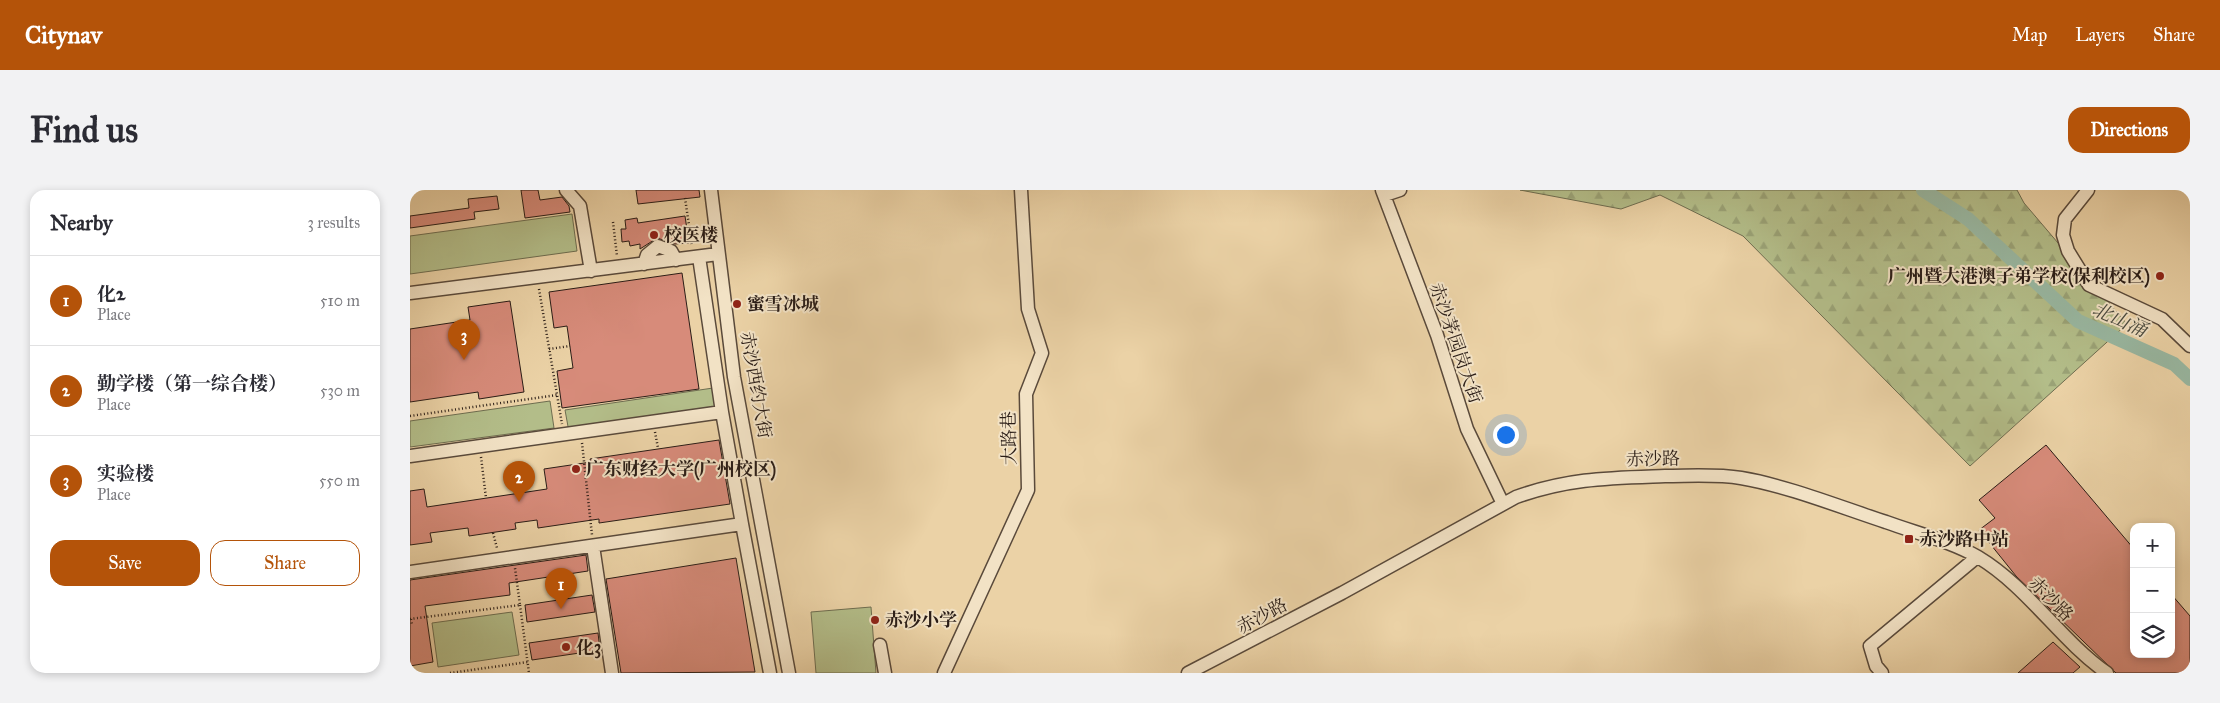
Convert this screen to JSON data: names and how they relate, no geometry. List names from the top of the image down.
{
  "streets": {
    "street": [
      "赤沙茅园岗大街",
      "赤沙西约大街",
      "大路巷",
      "赤沙路"
    ]
  },
  "crossings": [
    ["赤沙茅园岗大街", "赤沙路"]
  ],
  "water": ["北山涌"],
  "places": {
    "other": [
      "校医楼",
      "广州暨大港澳子弟学校(保利校区)",
      "蜜雪冰城",
      "广东财经大学(广州校区)",
      "赤沙小学",
      "化3"
    ],
    "transit": ["赤沙路中站"]
  },
  "page": {
    "header": "Citynav",
    "nav": ["Map", "Layers", "Share"],
    "buttons": [
      "Directions",
      ["Save", "Share"]
    ],
    "title": "Find us",
    "heading": ["Nearby", "3 results"],
    "list": [
      {
        "mark": "1",
        "name": "化2",
        "note": "Place",
        "value": "510 m"
      },
      {
        "mark": "2",
        "name": "勤学楼（第一综合楼）",
        "note": "Place",
        "value": "530 m"
      },
      {
        "mark": "3",
        "name": "实验楼",
        "note": "Place",
        "value": "550 m"
      }
    ],
    "pins": ["3", "2", "1"],
    "map_buttons": ["+", "−"]
  }
}
